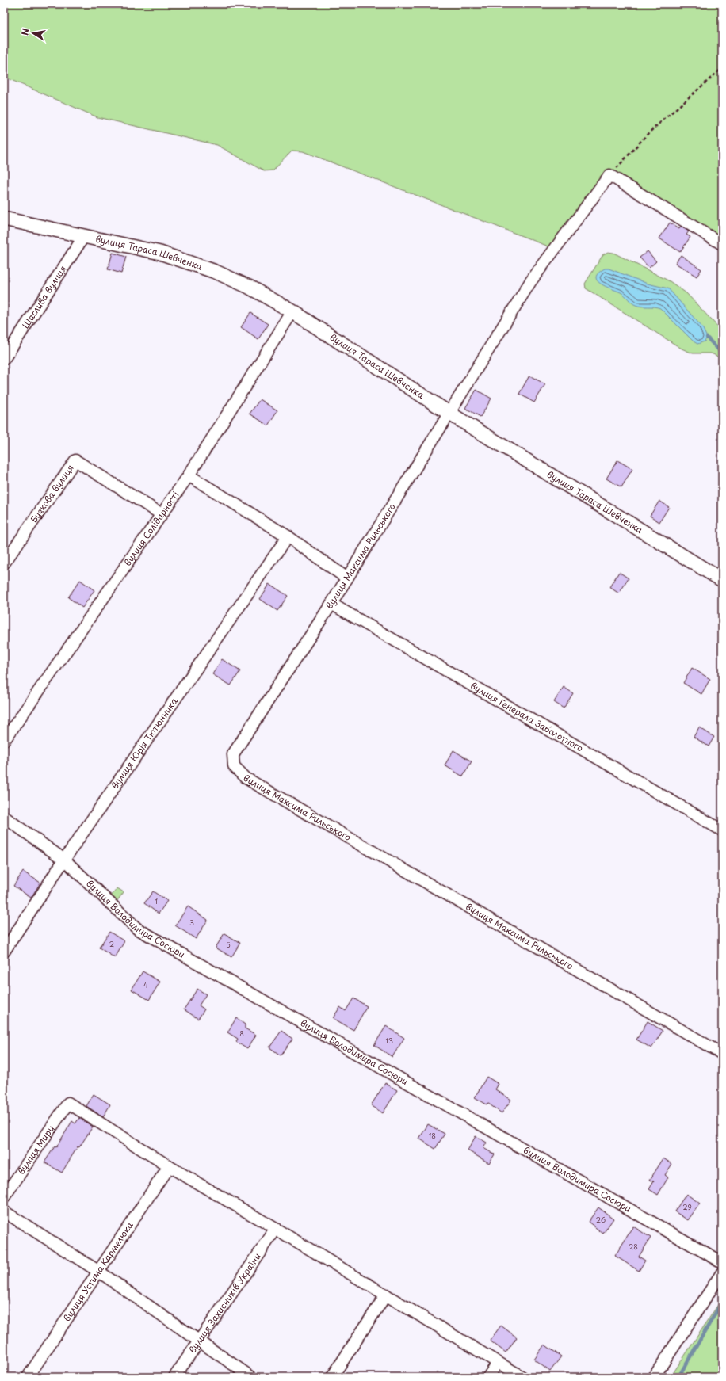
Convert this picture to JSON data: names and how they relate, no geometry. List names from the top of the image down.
{
  "streets": {
    "street": [
      "вулиця Тараса Шевченка",
      "Щаслива вулиця",
      "Бузкова вулиця",
      "вулиця Солідарності",
      "вулиця Максима Рильського",
      "вулиця Генерала Заболотного",
      "вулиця Юрія Тютюнника",
      "вулиця Володимира Сосюри",
      "вулиця Миру",
      "вулиця Устима Кармелюка",
      "вулиця Захисників України"
    ]
  },
  "crossings": [
    ["вулиця Тараса Шевченка", "Щаслива вулиця"],
    ["вулиця Тараса Шевченка", "вулиця Солідарності"],
    ["вулиця Тараса Шевченка", "вулиця Максима Рильського"],
    ["Бузкова вулиця", "вулиця Солідарності"],
    ["вулиця Максима Рильського", "вулиця Генерала Заболотного"],
    ["вулиця Юрія Тютюнника", "вулиця Володимира Сосюри"],
    ["вулиця Миру", "вулиця Устима Кармелюка"]
  ],
  "house_numbers": [
    "1",
    "3",
    "2",
    "5",
    "4",
    "8",
    "13",
    "18",
    "29",
    "26",
    "28"
  ],
  "north": "left"
}
